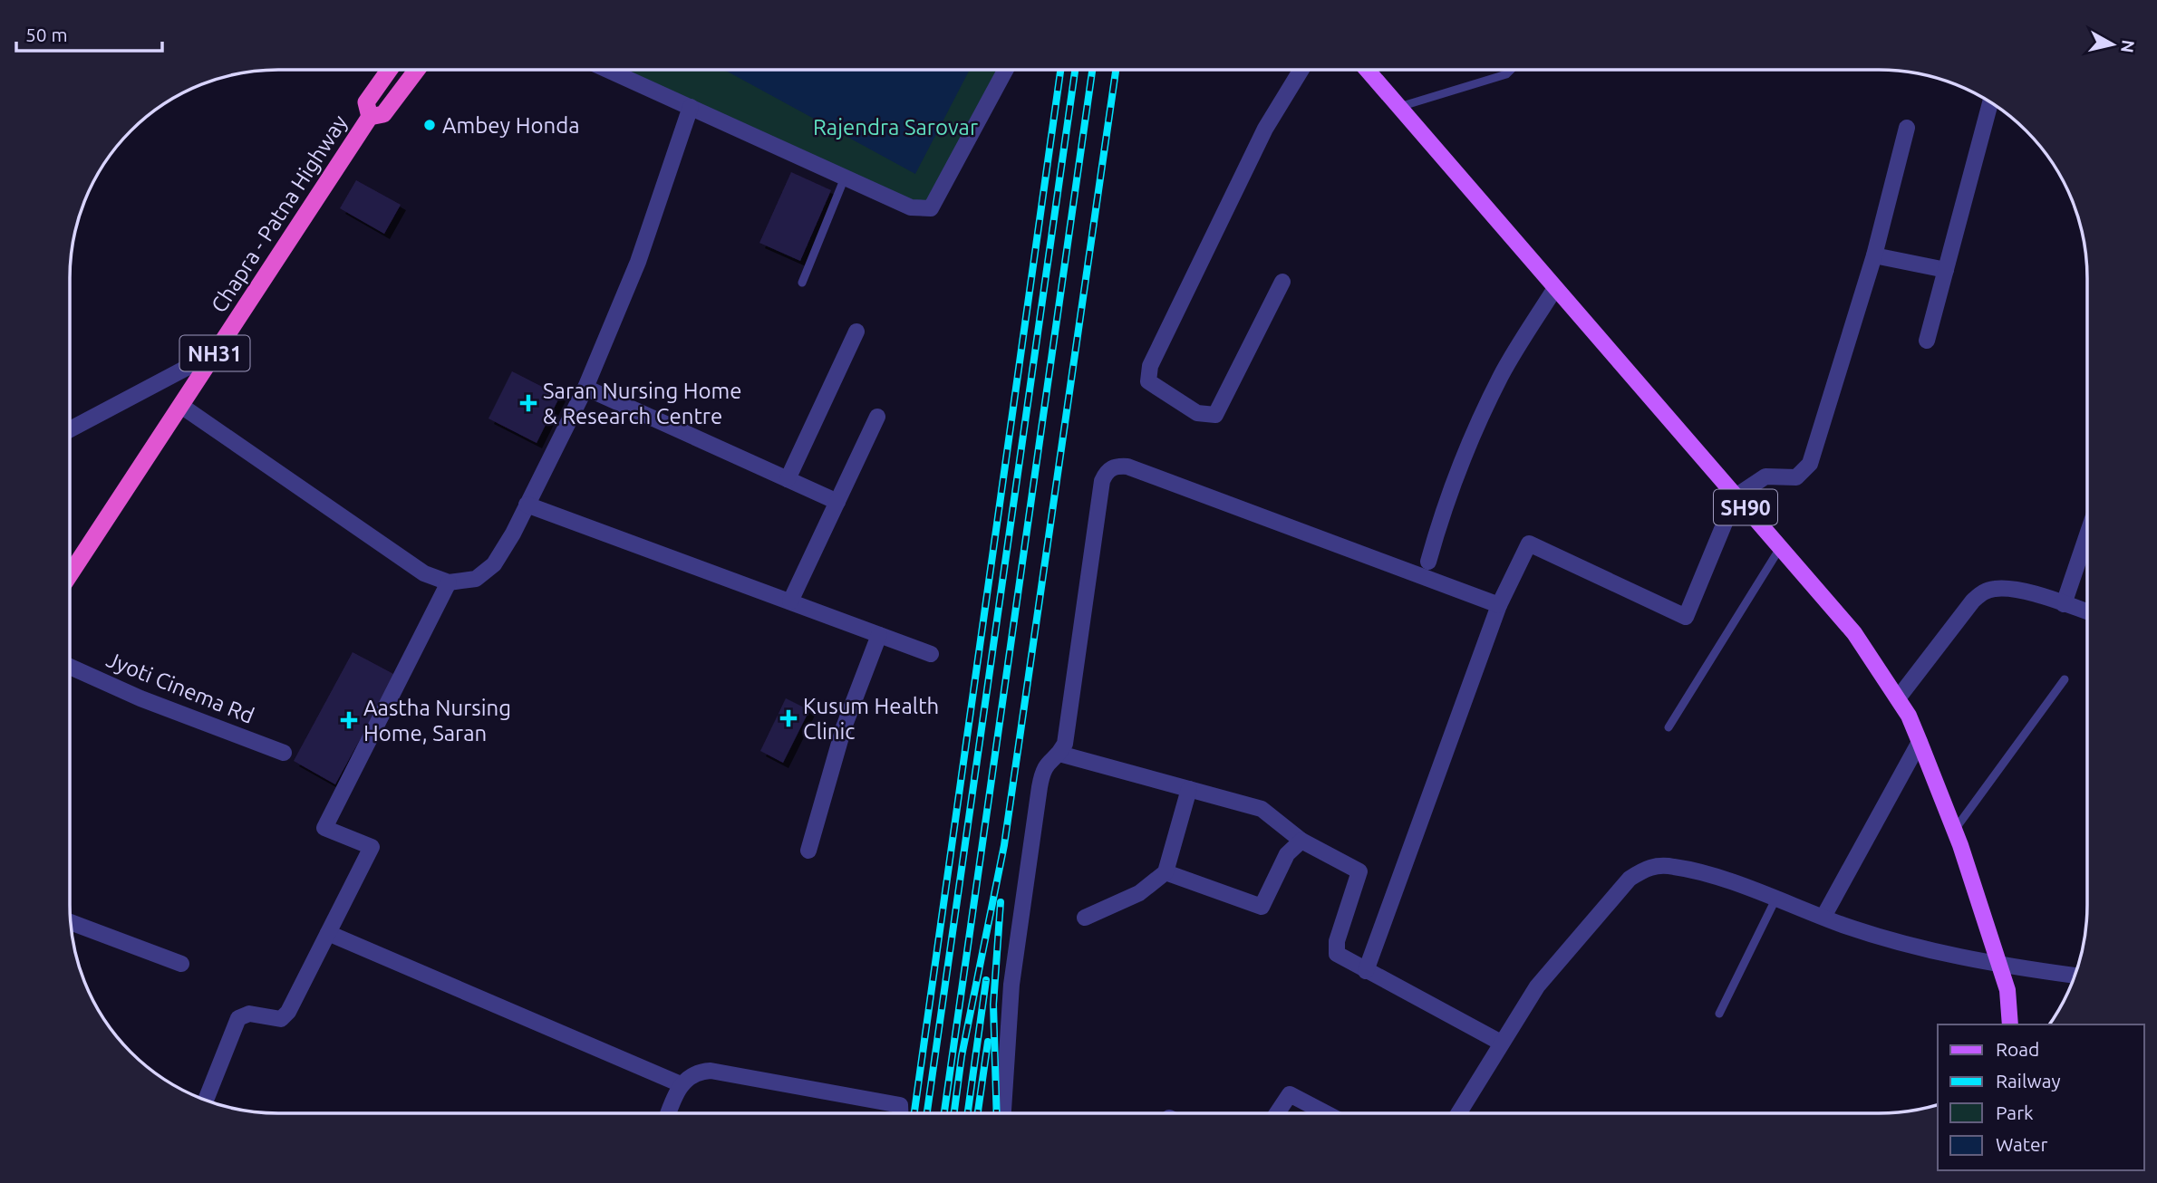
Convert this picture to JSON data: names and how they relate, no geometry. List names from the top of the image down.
{
  "streets": {
    "highway": ["Chapra - Patna Highway", "NH31"],
    "main road": ["SH90"],
    "street": ["Jyoti Cinema Rd"]
  },
  "parks": ["Rajendra Sarovar"],
  "places": {
    "other": ["Ambey Honda"],
    "health": ["Saran Nursing Home & Research Centre", "Kusum Health Clinic", "Aastha Nursing Home, Saran"]
  },
  "legend": [
    "Road",
    "Railway",
    "Park",
    "Water"
  ],
  "scale_bar": "50 m",
  "north": "right"
}
